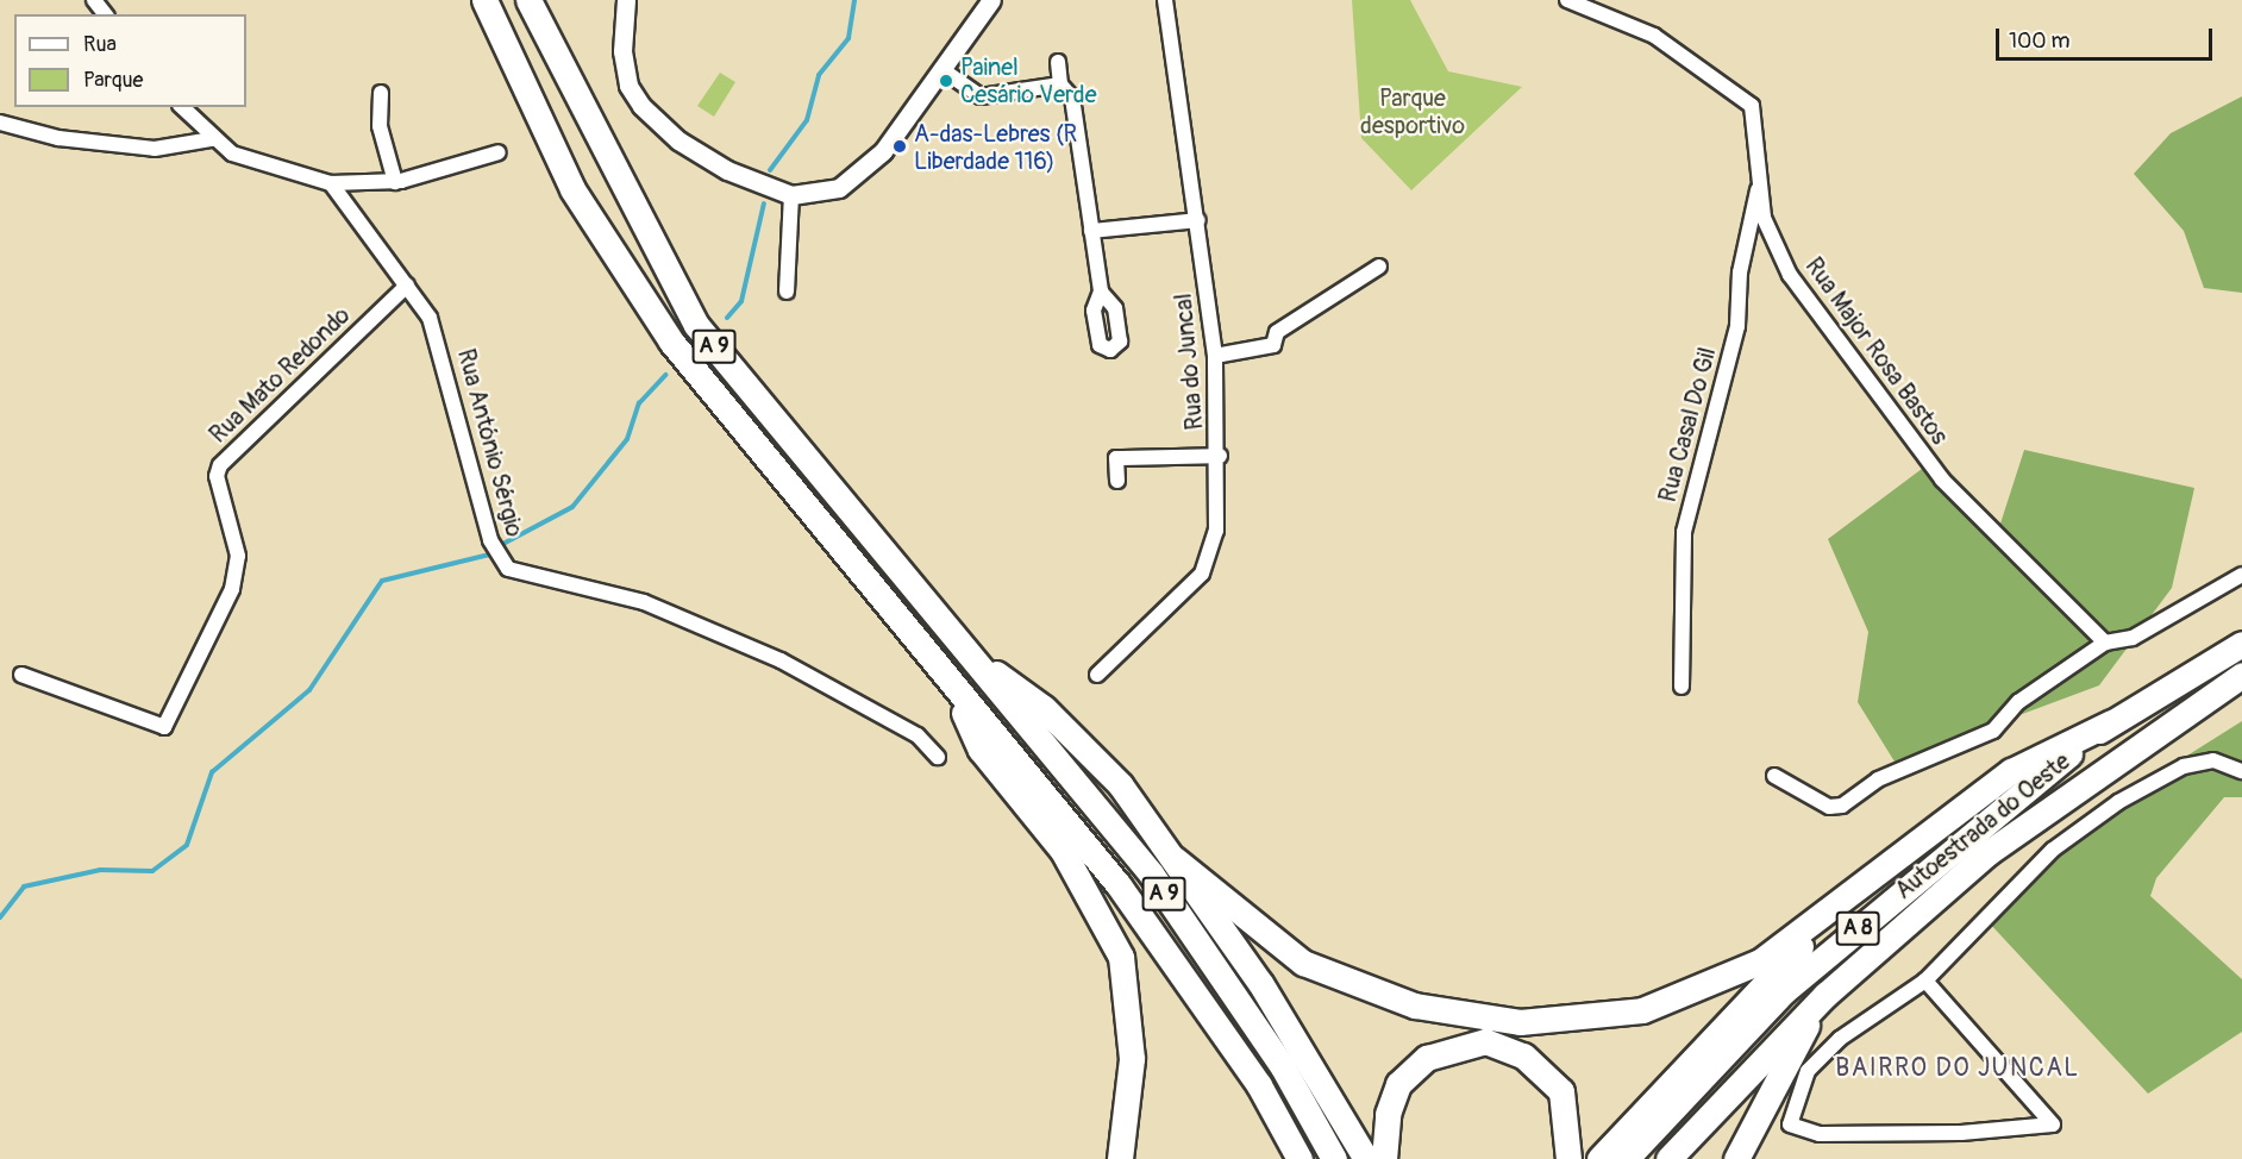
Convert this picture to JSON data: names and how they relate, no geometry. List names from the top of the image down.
{
  "streets": {
    "highway": ["A 9", "Autoestrada do Oeste", "A 8"],
    "street": [
      "Rua Major Rosa Bastos",
      "Rua do Juncal",
      "Rua Mato Redondo",
      "Rua Casal Do Gil",
      "Rua António Sérgio"
    ]
  },
  "crossings": [
    ["Rua Major Rosa Bastos", "Rua Casal Do Gil"],
    ["Rua Mato Redondo", "Rua António Sérgio"]
  ],
  "districts": ["BAIRRO DO JUNCAL"],
  "parks": ["Parque desportivo"],
  "places": ["Painel Cesário Verde", "A-das-Lebres (R Liberdade 116)"],
  "legend": ["Rua", "Parque"],
  "scale_bar": "100 m"
}
